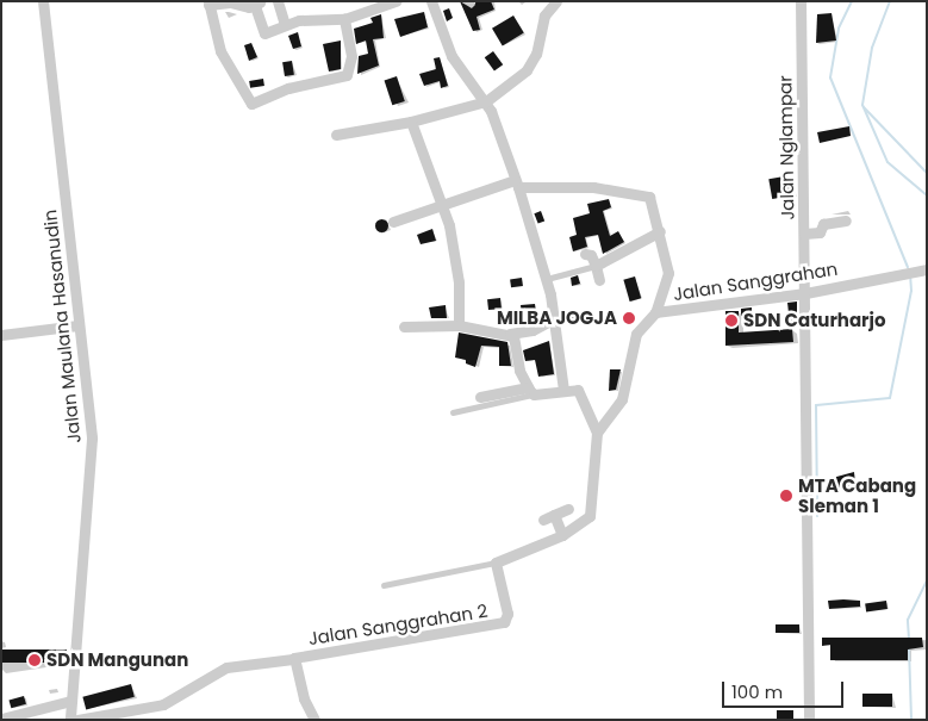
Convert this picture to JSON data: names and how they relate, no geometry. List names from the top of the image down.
{
  "streets": {
    "street": [
      "Jalan Nglampar",
      "Jalan Sanggrahan",
      "Jalan Maulana Hasanudin",
      "Jalan Sanggrahan 2"
    ]
  },
  "crossings": [
    ["Jalan Nglampar", "Jalan Sanggrahan"]
  ],
  "places": [
    "MILBA JOGJA",
    "SDN Caturharjo",
    "MTA Cabang Sleman 1",
    "SDN Mangunan"
  ],
  "scale_bar": "100 m"
}
